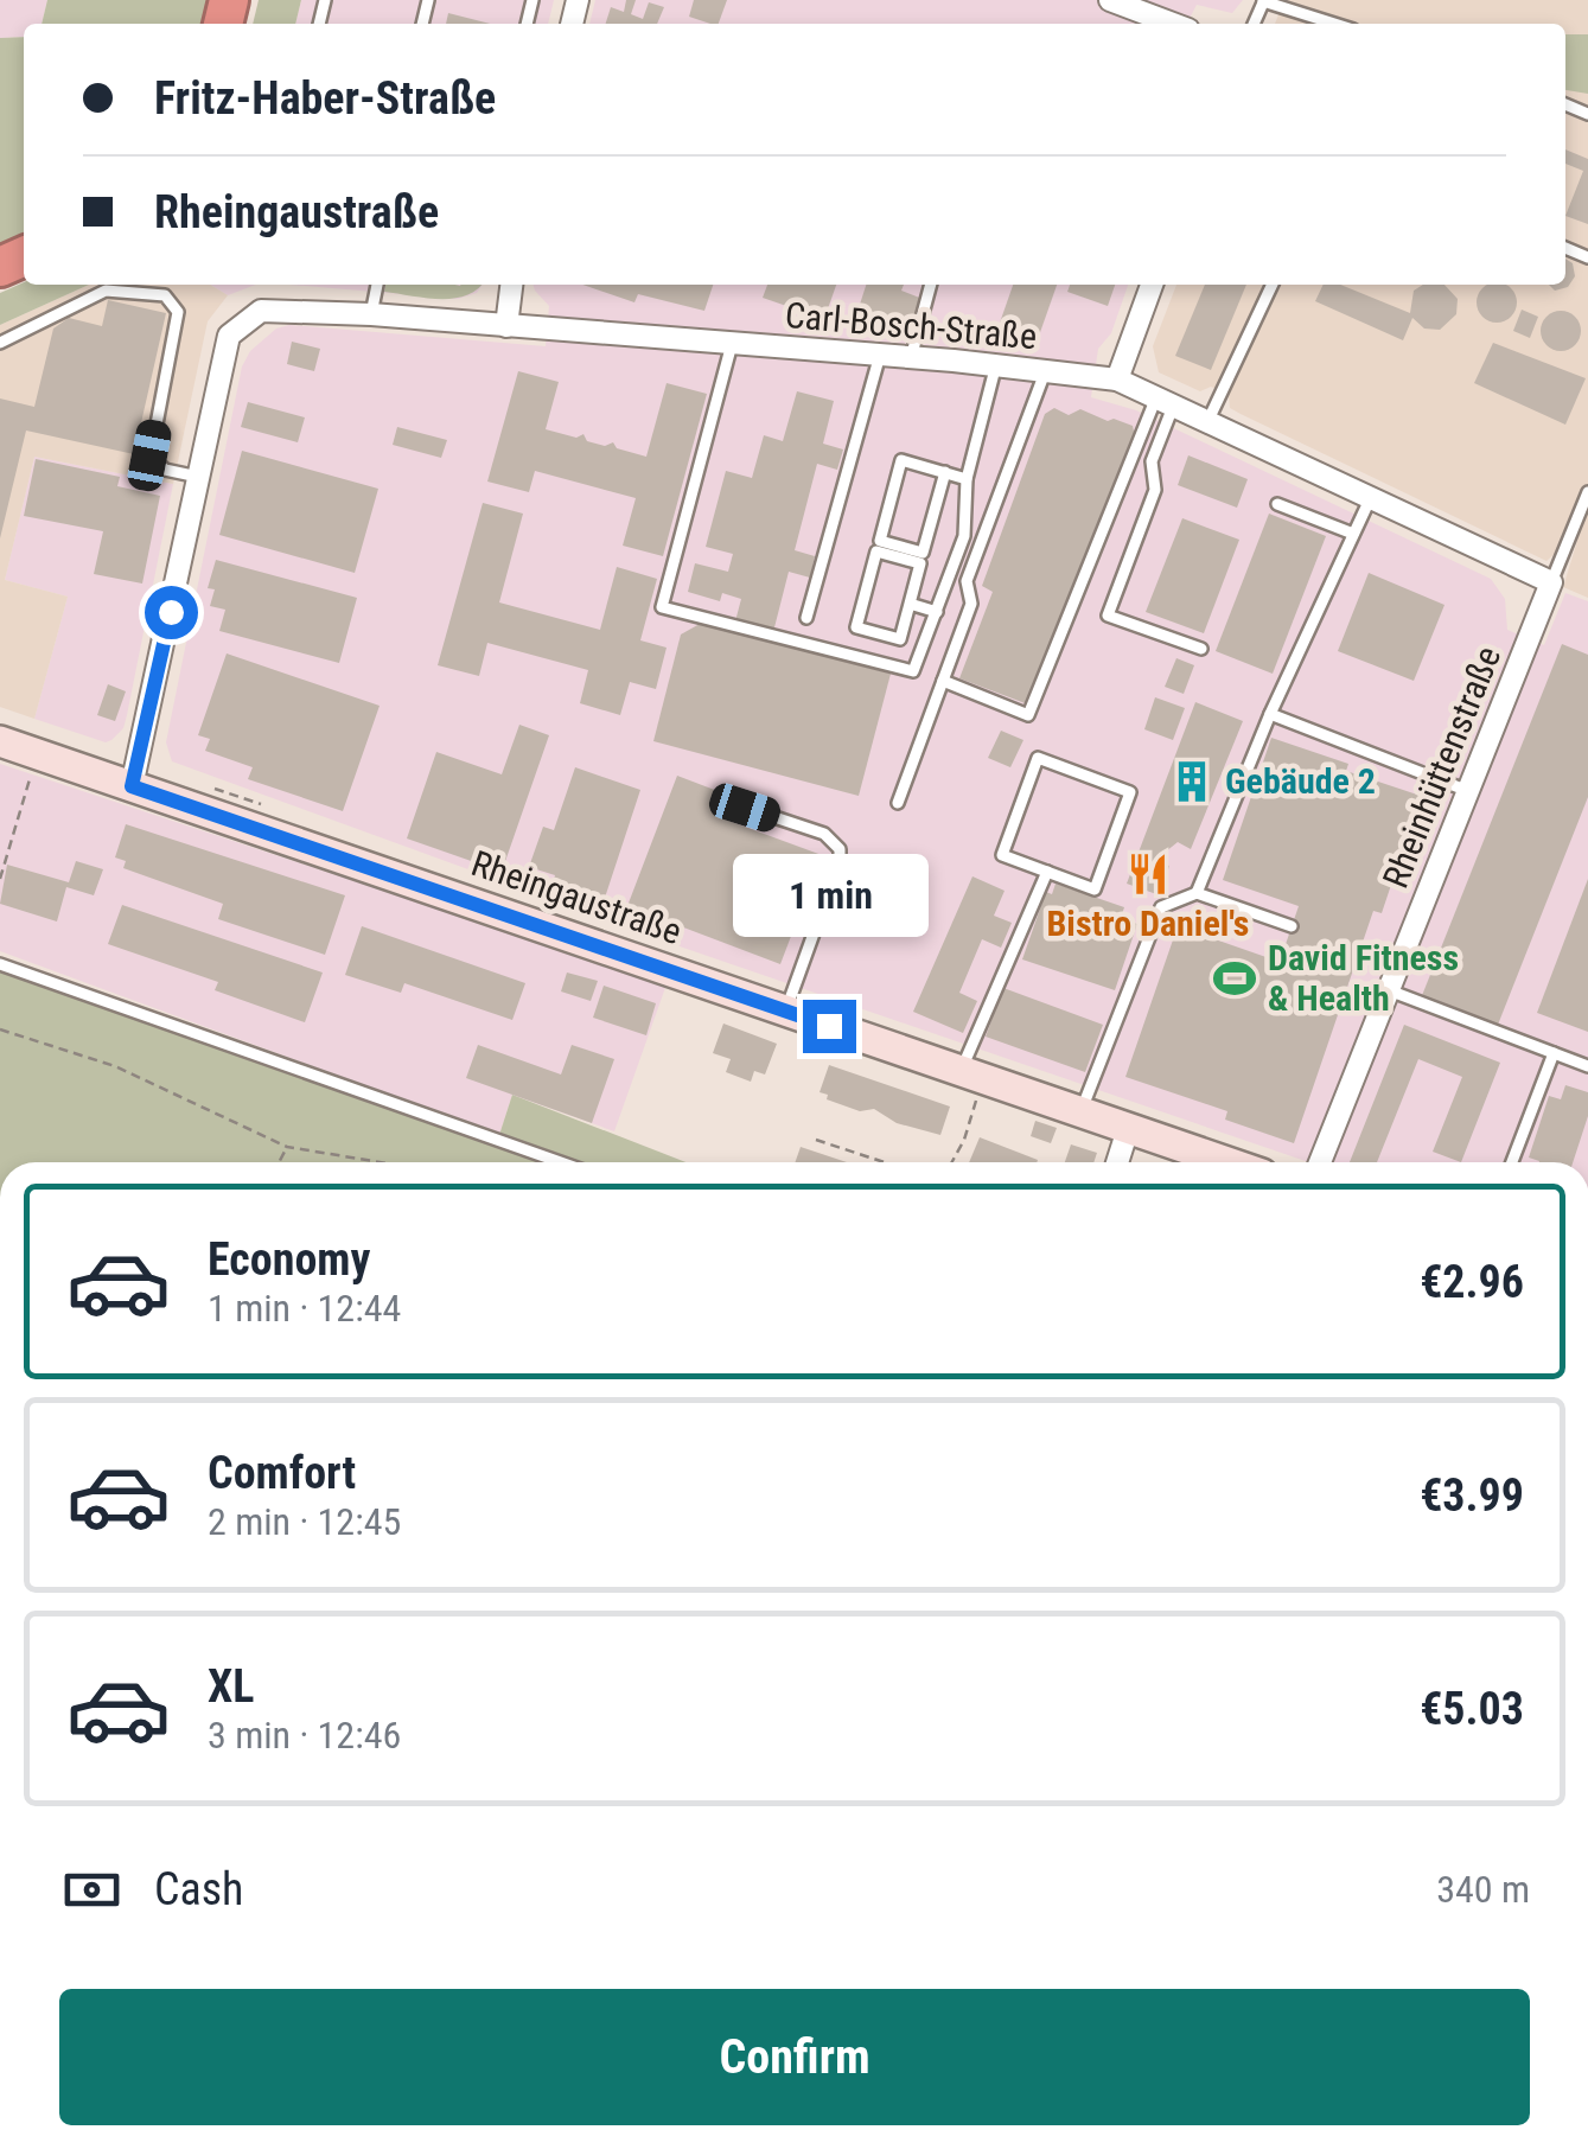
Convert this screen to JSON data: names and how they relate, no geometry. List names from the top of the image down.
{
  "streets": {
    "street": ["Carl-Bosch-Straße", "Rheinhüttenstraße", "Rheingaustraße"]
  },
  "crossings": [
    ["Carl-Bosch-Straße", "Rheinhüttenstraße"]
  ],
  "places": {
    "building": ["Gebäude 2"],
    "restaurant": ["Bistro Daniel's"],
    "sports": ["David Fitness & Health"]
  },
  "page": {
    "banner": ["Fritz-Haber-Straße", "Rheingaustraße"],
    "bubble": "1 min",
    "list": [
      {
        "name": "Economy",
        "note": "1 min · 12:44",
        "value": "€2.96"
      },
      {
        "name": "Comfort",
        "note": "2 min · 12:45",
        "value": "€3.99"
      },
      {
        "name": "XL",
        "note": "3 min · 12:46",
        "value": "€5.03"
      }
    ],
    "pay": ["Cash", "340 m"],
    "buttons": "Confirm"
  }
}
